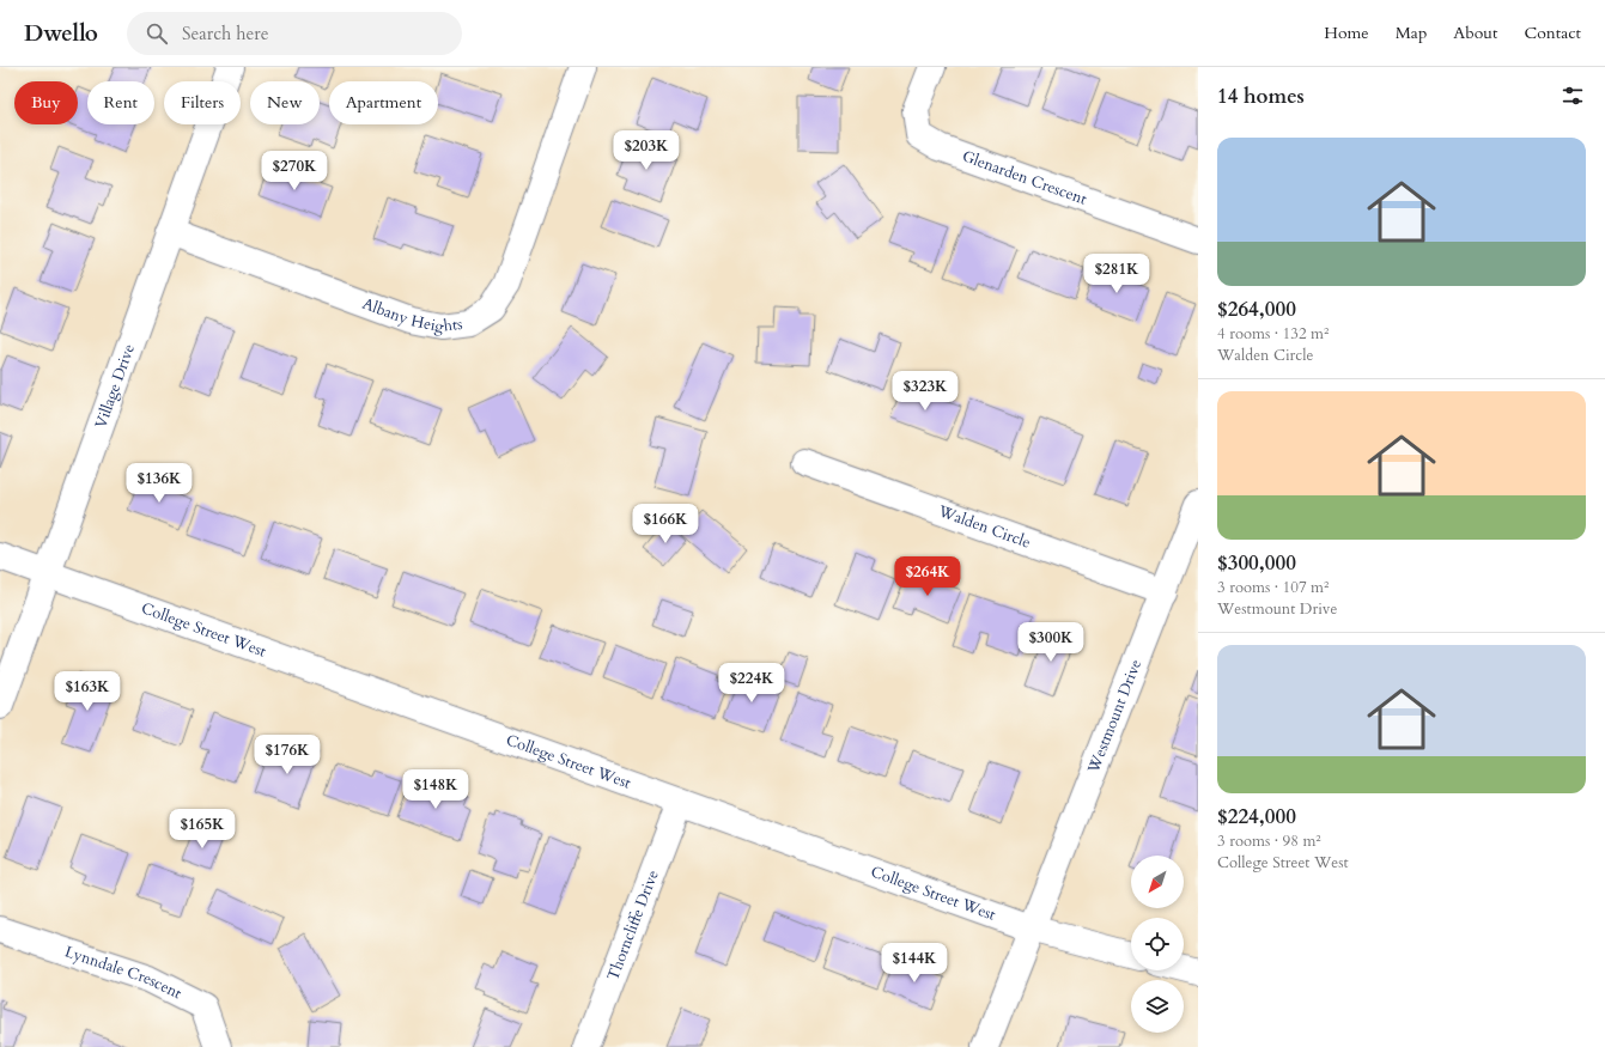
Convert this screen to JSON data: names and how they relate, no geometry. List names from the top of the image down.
{
  "streets": {
    "street": [
      "Glenarden Crescent",
      "Albany Heights",
      "Village Drive",
      "Walden Circle",
      "College Street West",
      "Westmount Drive",
      "Thorncliffe Drive",
      "Lynndale Crescent"
    ]
  },
  "crossings": [
    ["Albany Heights", "Village Drive"],
    ["Village Drive", "College Street West"],
    ["Walden Circle", "Westmount Drive"],
    ["College Street West", "Westmount Drive"],
    ["College Street West", "Thorncliffe Drive"]
  ],
  "north": "bottom left",
  "page": {
    "header": "Dwello",
    "search": "Search here",
    "nav": [
      "Home",
      "Map",
      "About",
      "Contact"
    ],
    "heading": "14 homes",
    "chip": [
      "Buy",
      "Rent",
      "Filters",
      "New",
      "Apartment"
    ],
    "list": [
      {
        "name": "$264,000",
        "note": "4 rooms · 132 m² · Walden Circle"
      },
      {
        "name": "$300,000",
        "note": "3 rooms · 107 m² · Westmount Drive"
      },
      {
        "name": "$224,000",
        "note": "3 rooms · 98 m² · College Street West"
      }
    ],
    "price": [
      "$203K",
      "$270K",
      "$281K",
      "$323K",
      "$136K",
      "$166K",
      "$264K",
      "$300K",
      "$224K",
      "$163K",
      "$176K",
      "$148K",
      "$165K",
      "$144K"
    ]
  }
}
